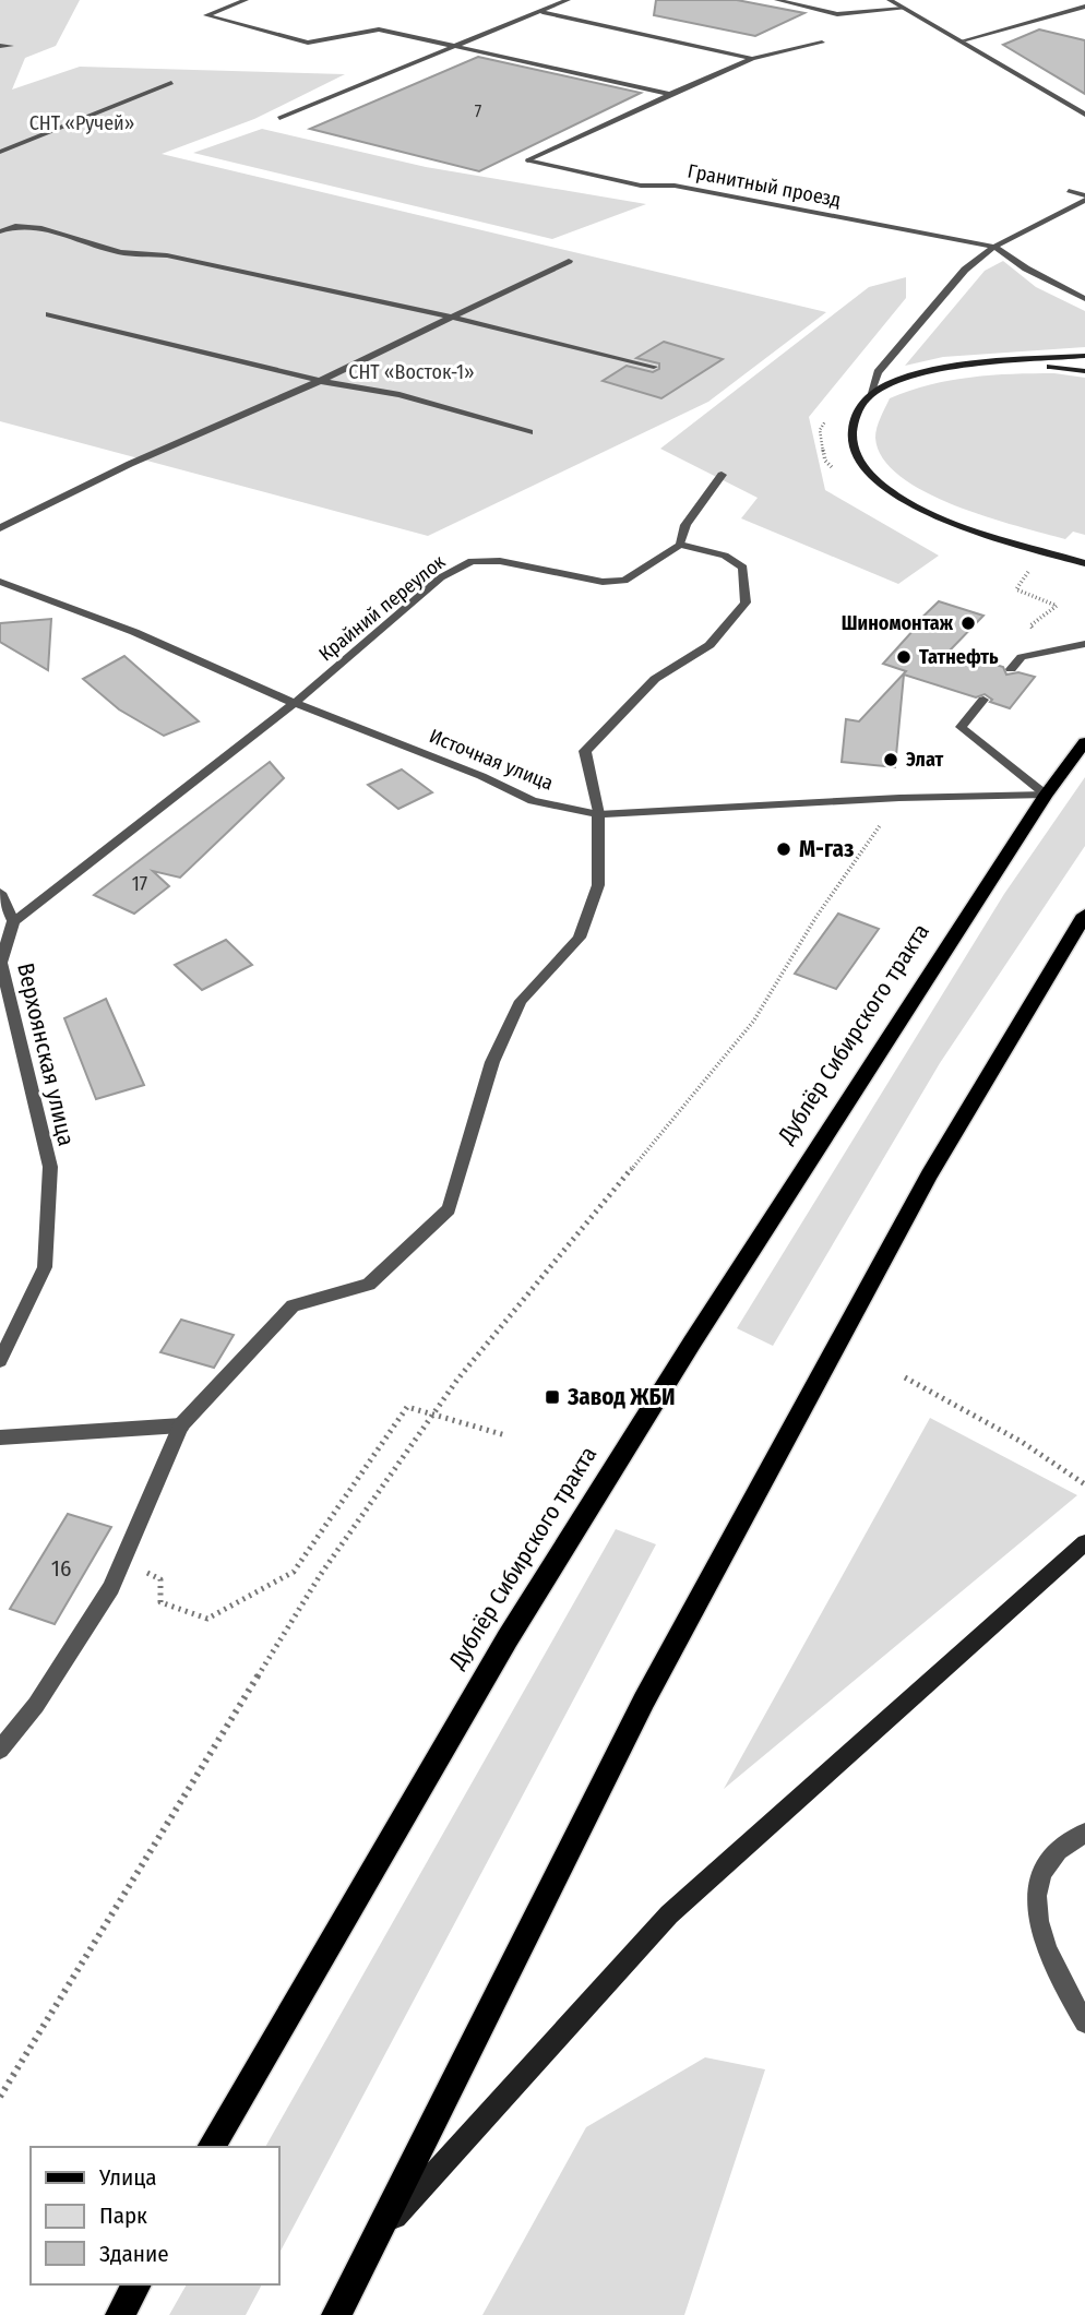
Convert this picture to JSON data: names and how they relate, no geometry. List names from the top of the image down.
{
  "streets": {
    "main road": ["Дублёр Сибирского тракта"],
    "street": [
      "Гранитный проезд",
      "Крайний переулок",
      "Источная улица",
      "Верхоянская улица"
    ]
  },
  "crossings": [
    ["Крайний переулок", "Источная улица"],
    ["Источная улица", "Дублёр Сибирского тракта"]
  ],
  "parks": ["СНТ «Ручей»", "СНТ «Восток-1»"],
  "places": {
    "other": [
      "Шиномонтаж",
      "Татнефть",
      "Элат",
      "М-газ"
    ],
    "transit": ["Завод ЖБИ"]
  },
  "house_numbers": ["7", "17", "16"],
  "legend": ["Улица", "Парк", "Здание"]
}
